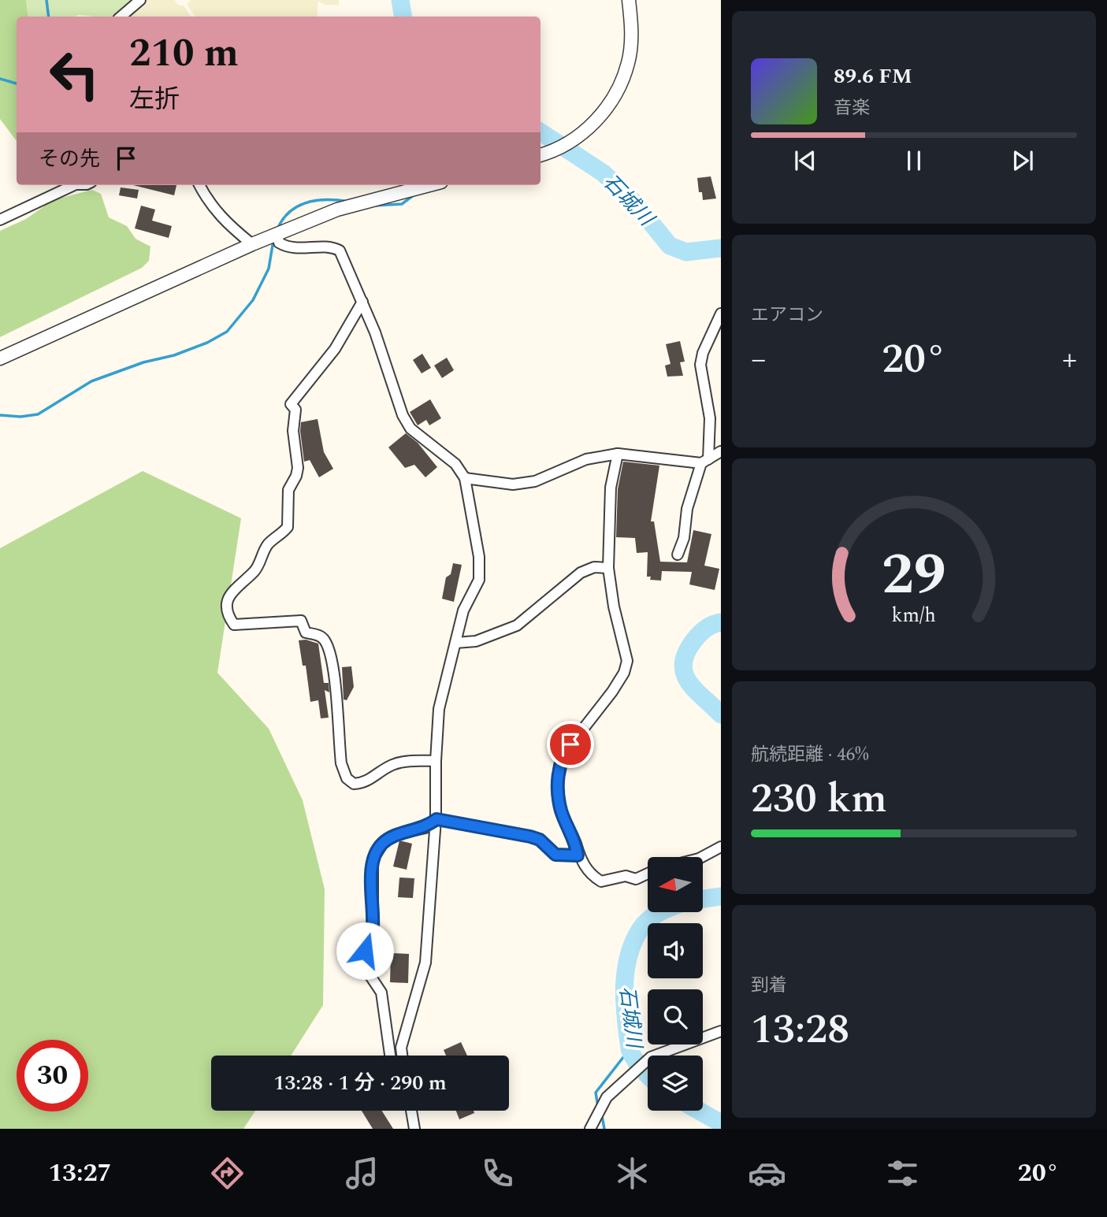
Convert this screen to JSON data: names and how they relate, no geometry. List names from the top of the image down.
{
  "water": ["石城川"],
  "north": "left",
  "page": {
    "turn": ["210 m", "左折"],
    "song": ["89.6 FM", "音楽"],
    "then": "その先",
    "tile": [
      "エアコン",
      ["航続距離 · 46%", "230 km"],
      ["到着", "13:28"]
    ],
    "heat": ["−", "20°", "+"],
    "limit": "30",
    "trip": "13:28 · 1 分 · 290 m",
    "tabs": ["13:27", "20°"],
    "gauge": ["29", "km/h"]
  }
}
